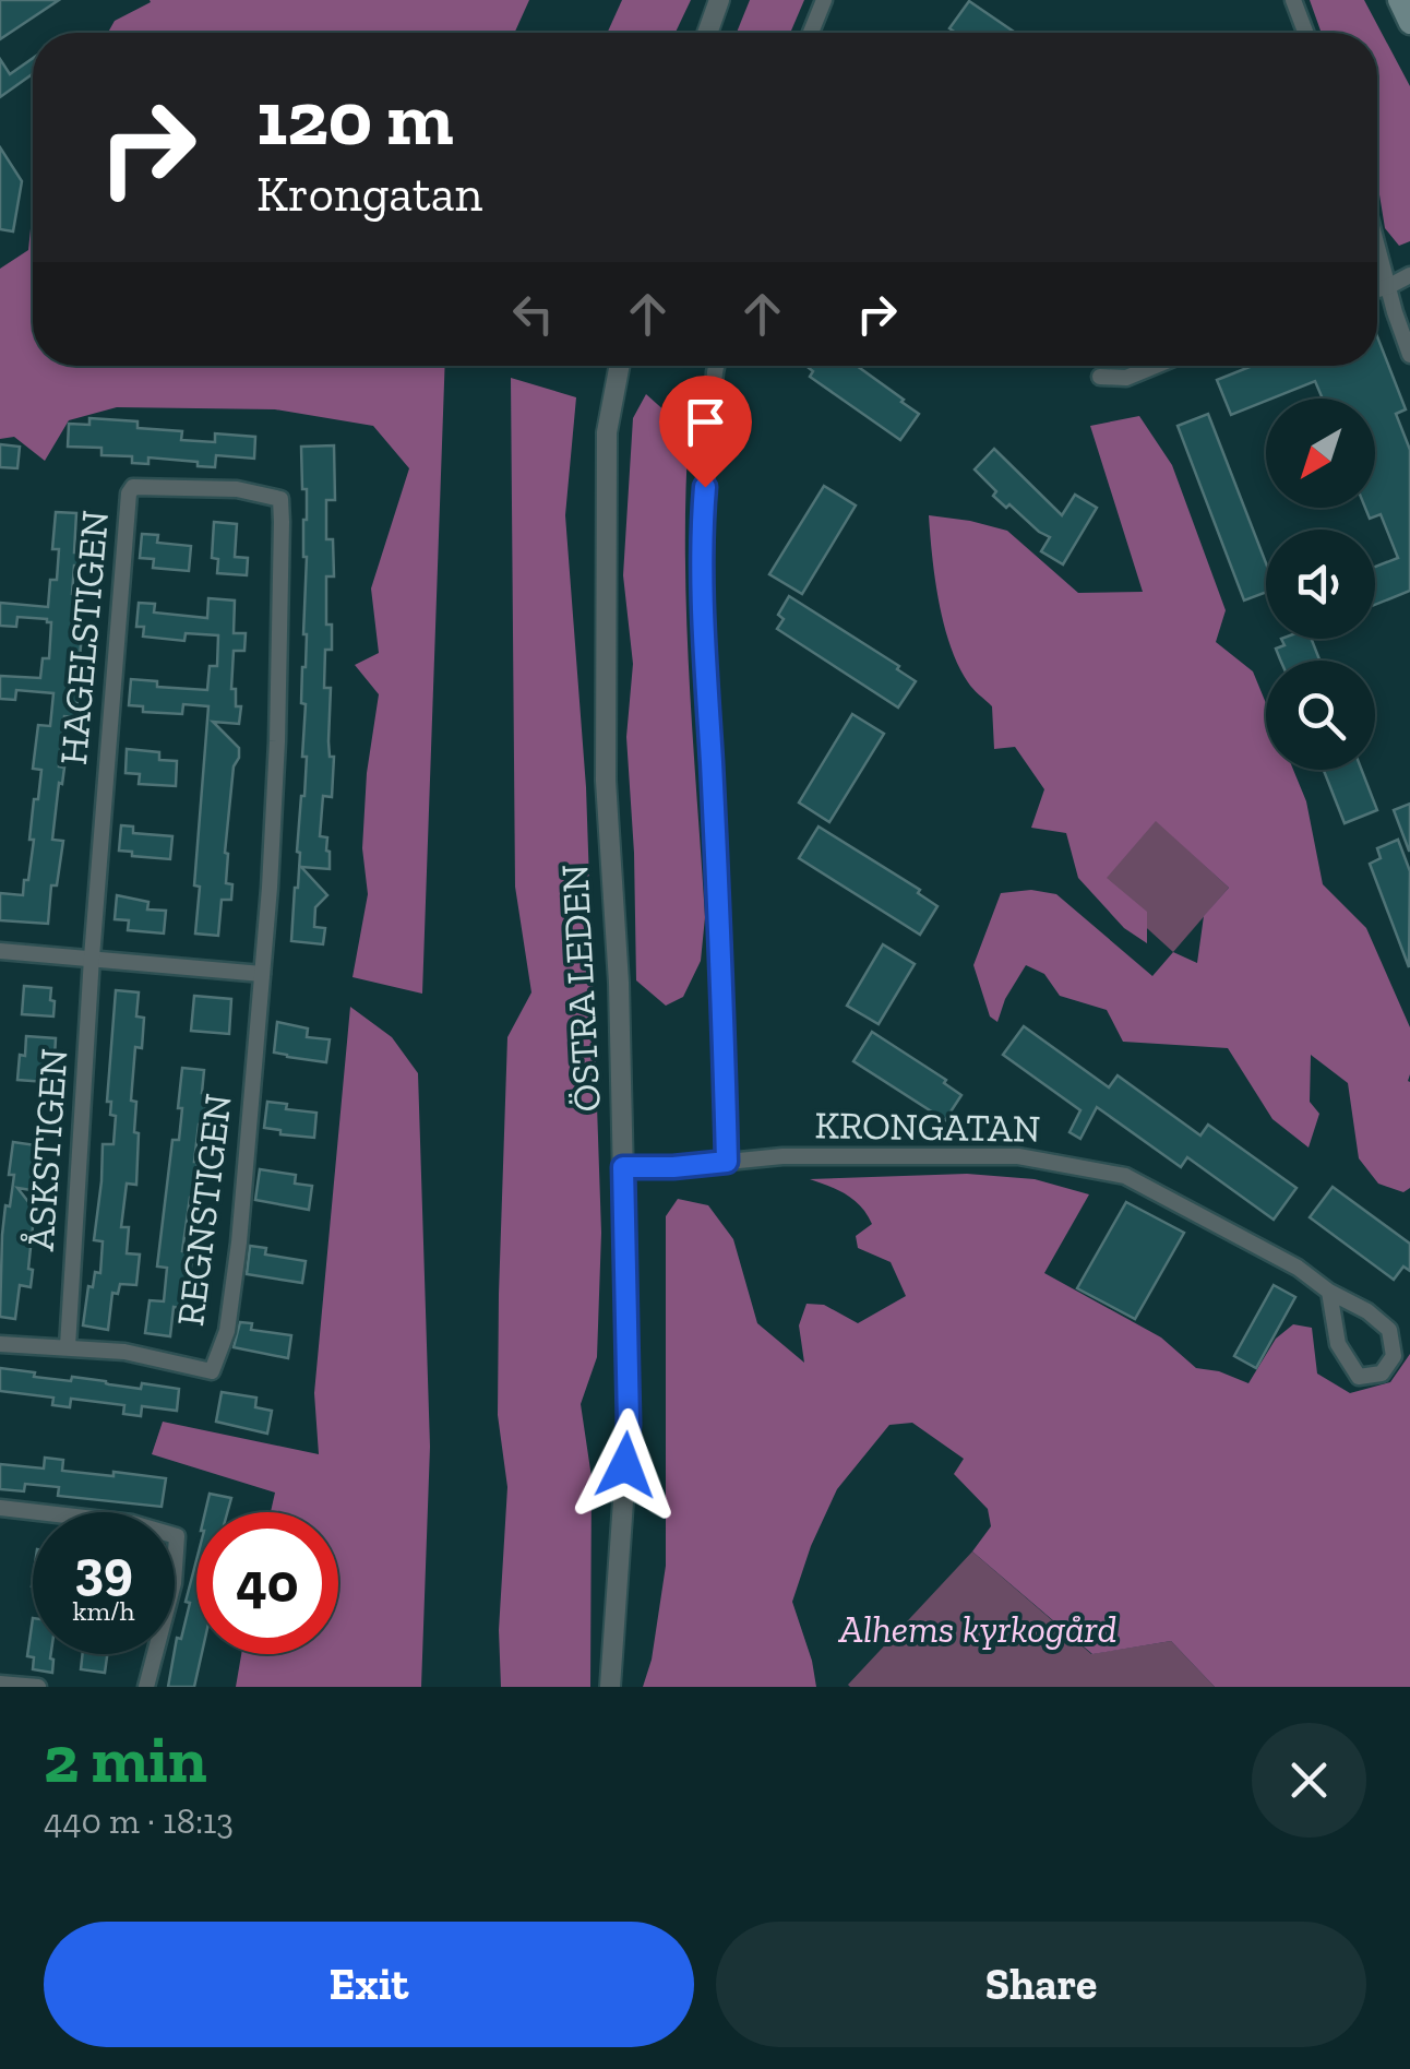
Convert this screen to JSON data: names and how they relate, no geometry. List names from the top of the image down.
{
  "streets": {
    "street": [
      "HAGELSTIGEN",
      "ÖSTRA LEDEN",
      "KRONGATAN",
      "ÅSKSTIGEN",
      "REGNSTIGEN"
    ]
  },
  "crossings": [
    ["HAGELSTIGEN", "ÅSKSTIGEN"],
    ["HAGELSTIGEN", "REGNSTIGEN"],
    ["ÖSTRA LEDEN", "KRONGATAN"],
    ["ÅSKSTIGEN", "REGNSTIGEN"]
  ],
  "parks": ["Alhems kyrkogård"],
  "north": "bottom left",
  "page": {
    "turn": ["120 m", "Krongatan"],
    "speed": "39 km/h",
    "limit": "40",
    "heading": ["2 min", "440 m · 18:13"],
    "buttons": ["Exit", "Share"]
  }
}
